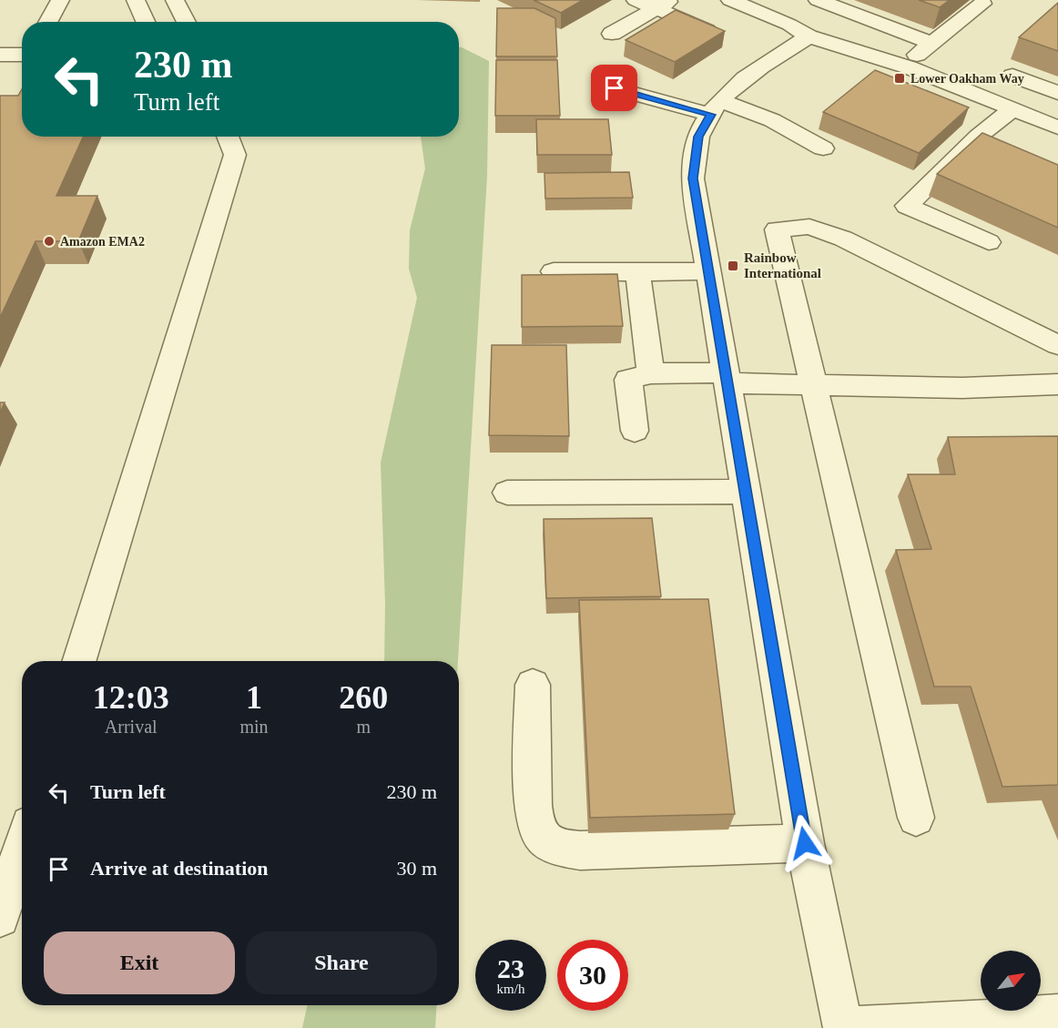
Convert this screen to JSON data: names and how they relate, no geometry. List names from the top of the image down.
{
  "places": {
    "transit": ["Lower Oakham Way", "Rainbow International"],
    "other": ["Amazon EMA2"]
  },
  "north": "top right",
  "page": {
    "turn": ["230 m", "Turn left"],
    "eta": [
      "12:03",
      "Arrival",
      "1",
      "min",
      "260",
      "m"
    ],
    "list": [
      {
        "name": "Turn left",
        "value": "230 m"
      },
      {
        "name": "Arrive at destination",
        "value": "30 m"
      }
    ],
    "buttons": ["Exit", "Share"],
    "speed": "23 km/h",
    "limit": "30"
  }
}
